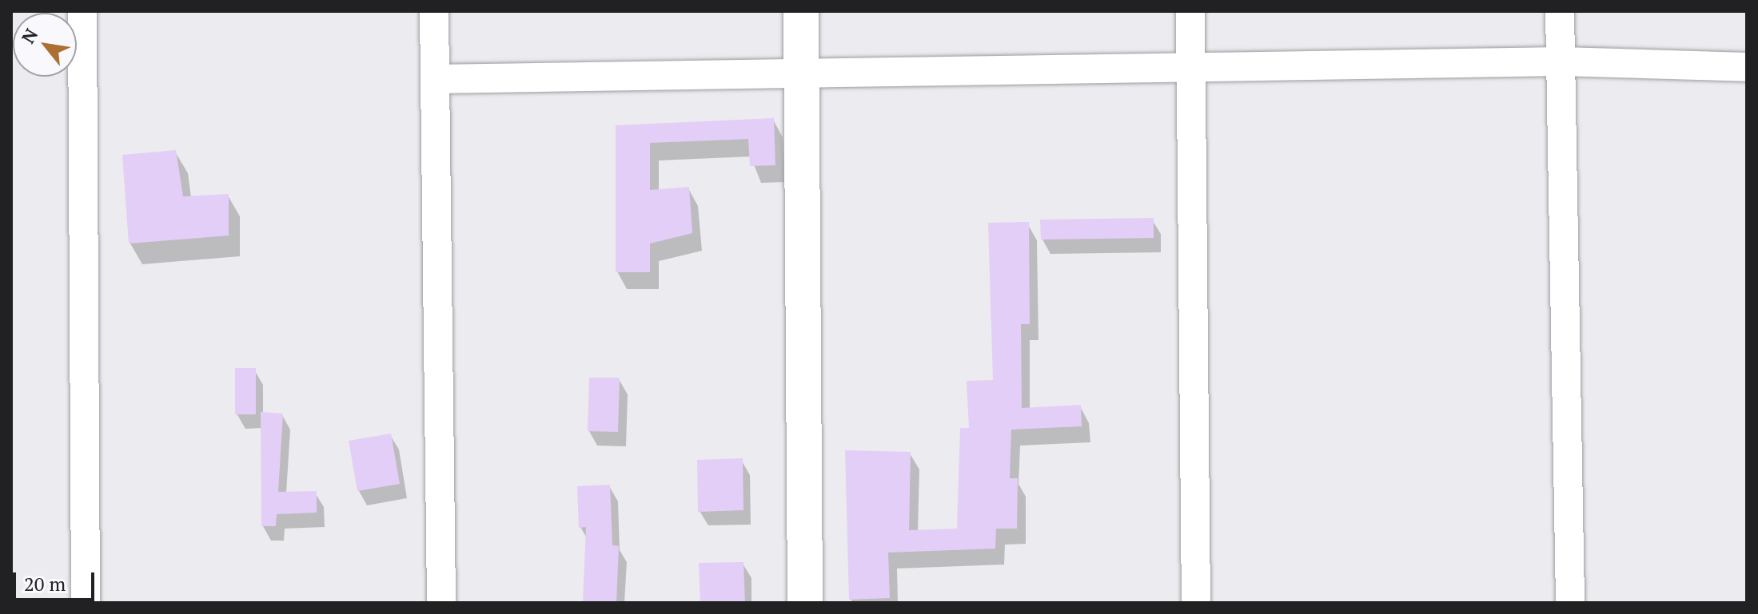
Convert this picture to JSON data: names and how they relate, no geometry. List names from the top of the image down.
{
  "scale_bar": "20 m",
  "north": "top left"
}
